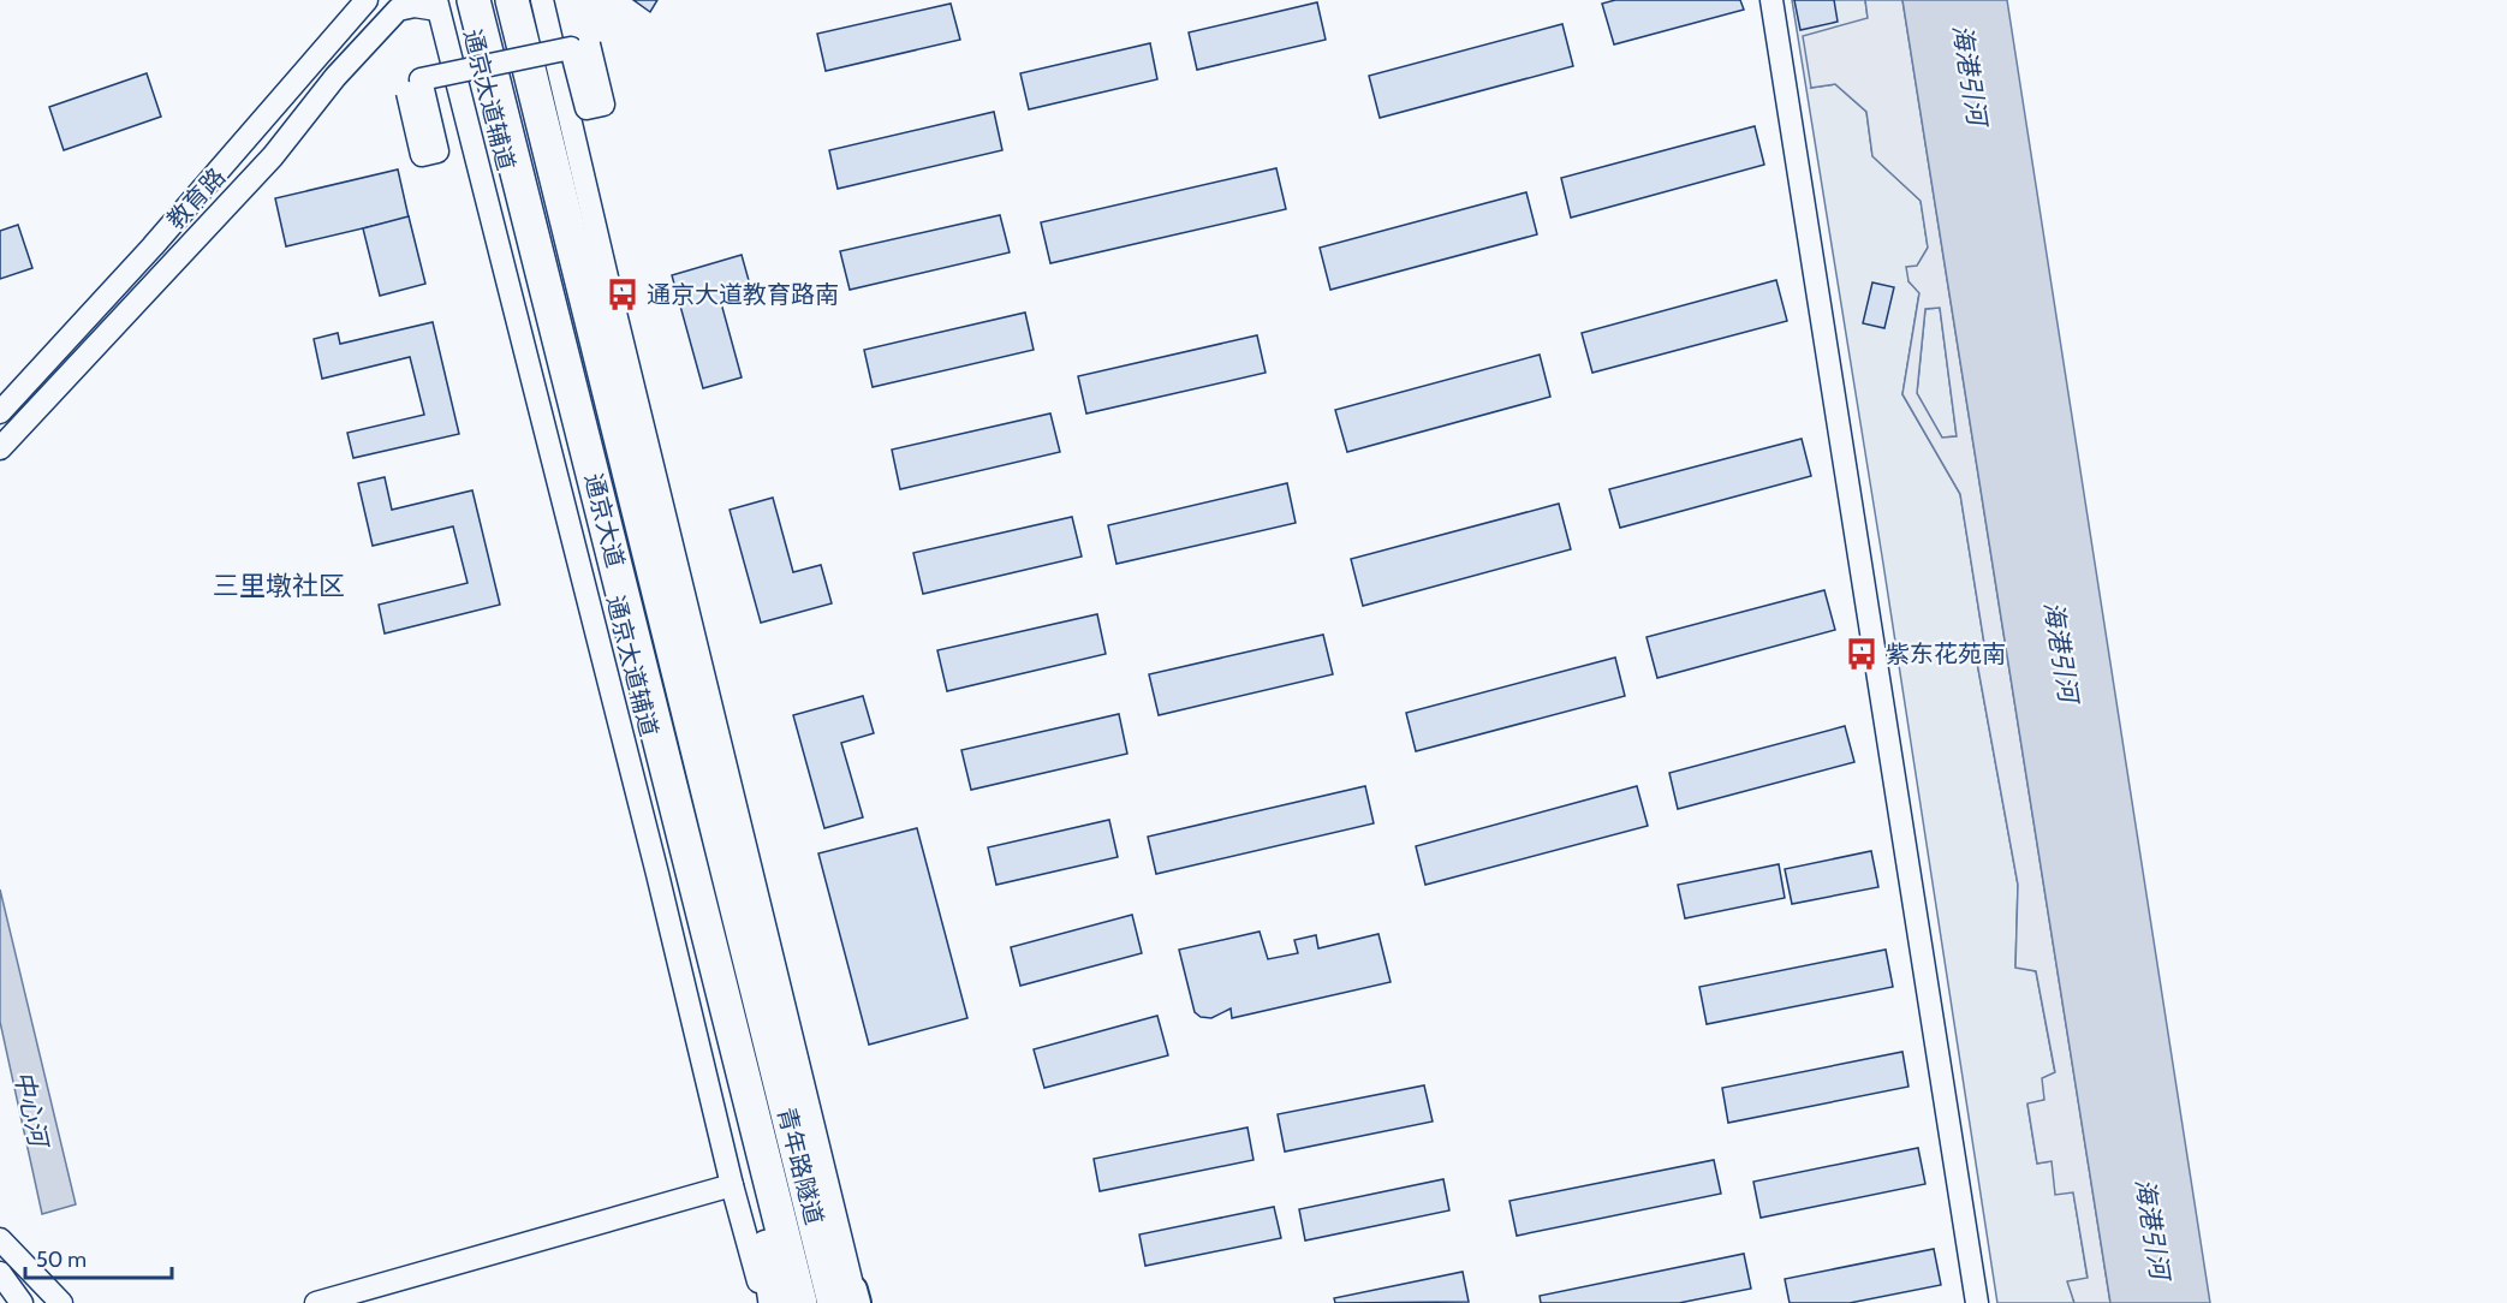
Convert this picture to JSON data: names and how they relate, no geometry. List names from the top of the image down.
{
  "streets": {
    "highway": ["通京大道", "青年路隧道"],
    "street": ["通京大道辅道", "教育路"]
  },
  "crossings": [
    ["通京大道辅道", "教育路"],
    ["通京大道", "青年路隧道"]
  ],
  "districts": ["三里墩社区"],
  "water": ["海港引河", "中心河"],
  "places": {
    "bus stop": ["通京大道教育路南", "紫东花苑南"]
  },
  "scale_bar": "50 m"
}
